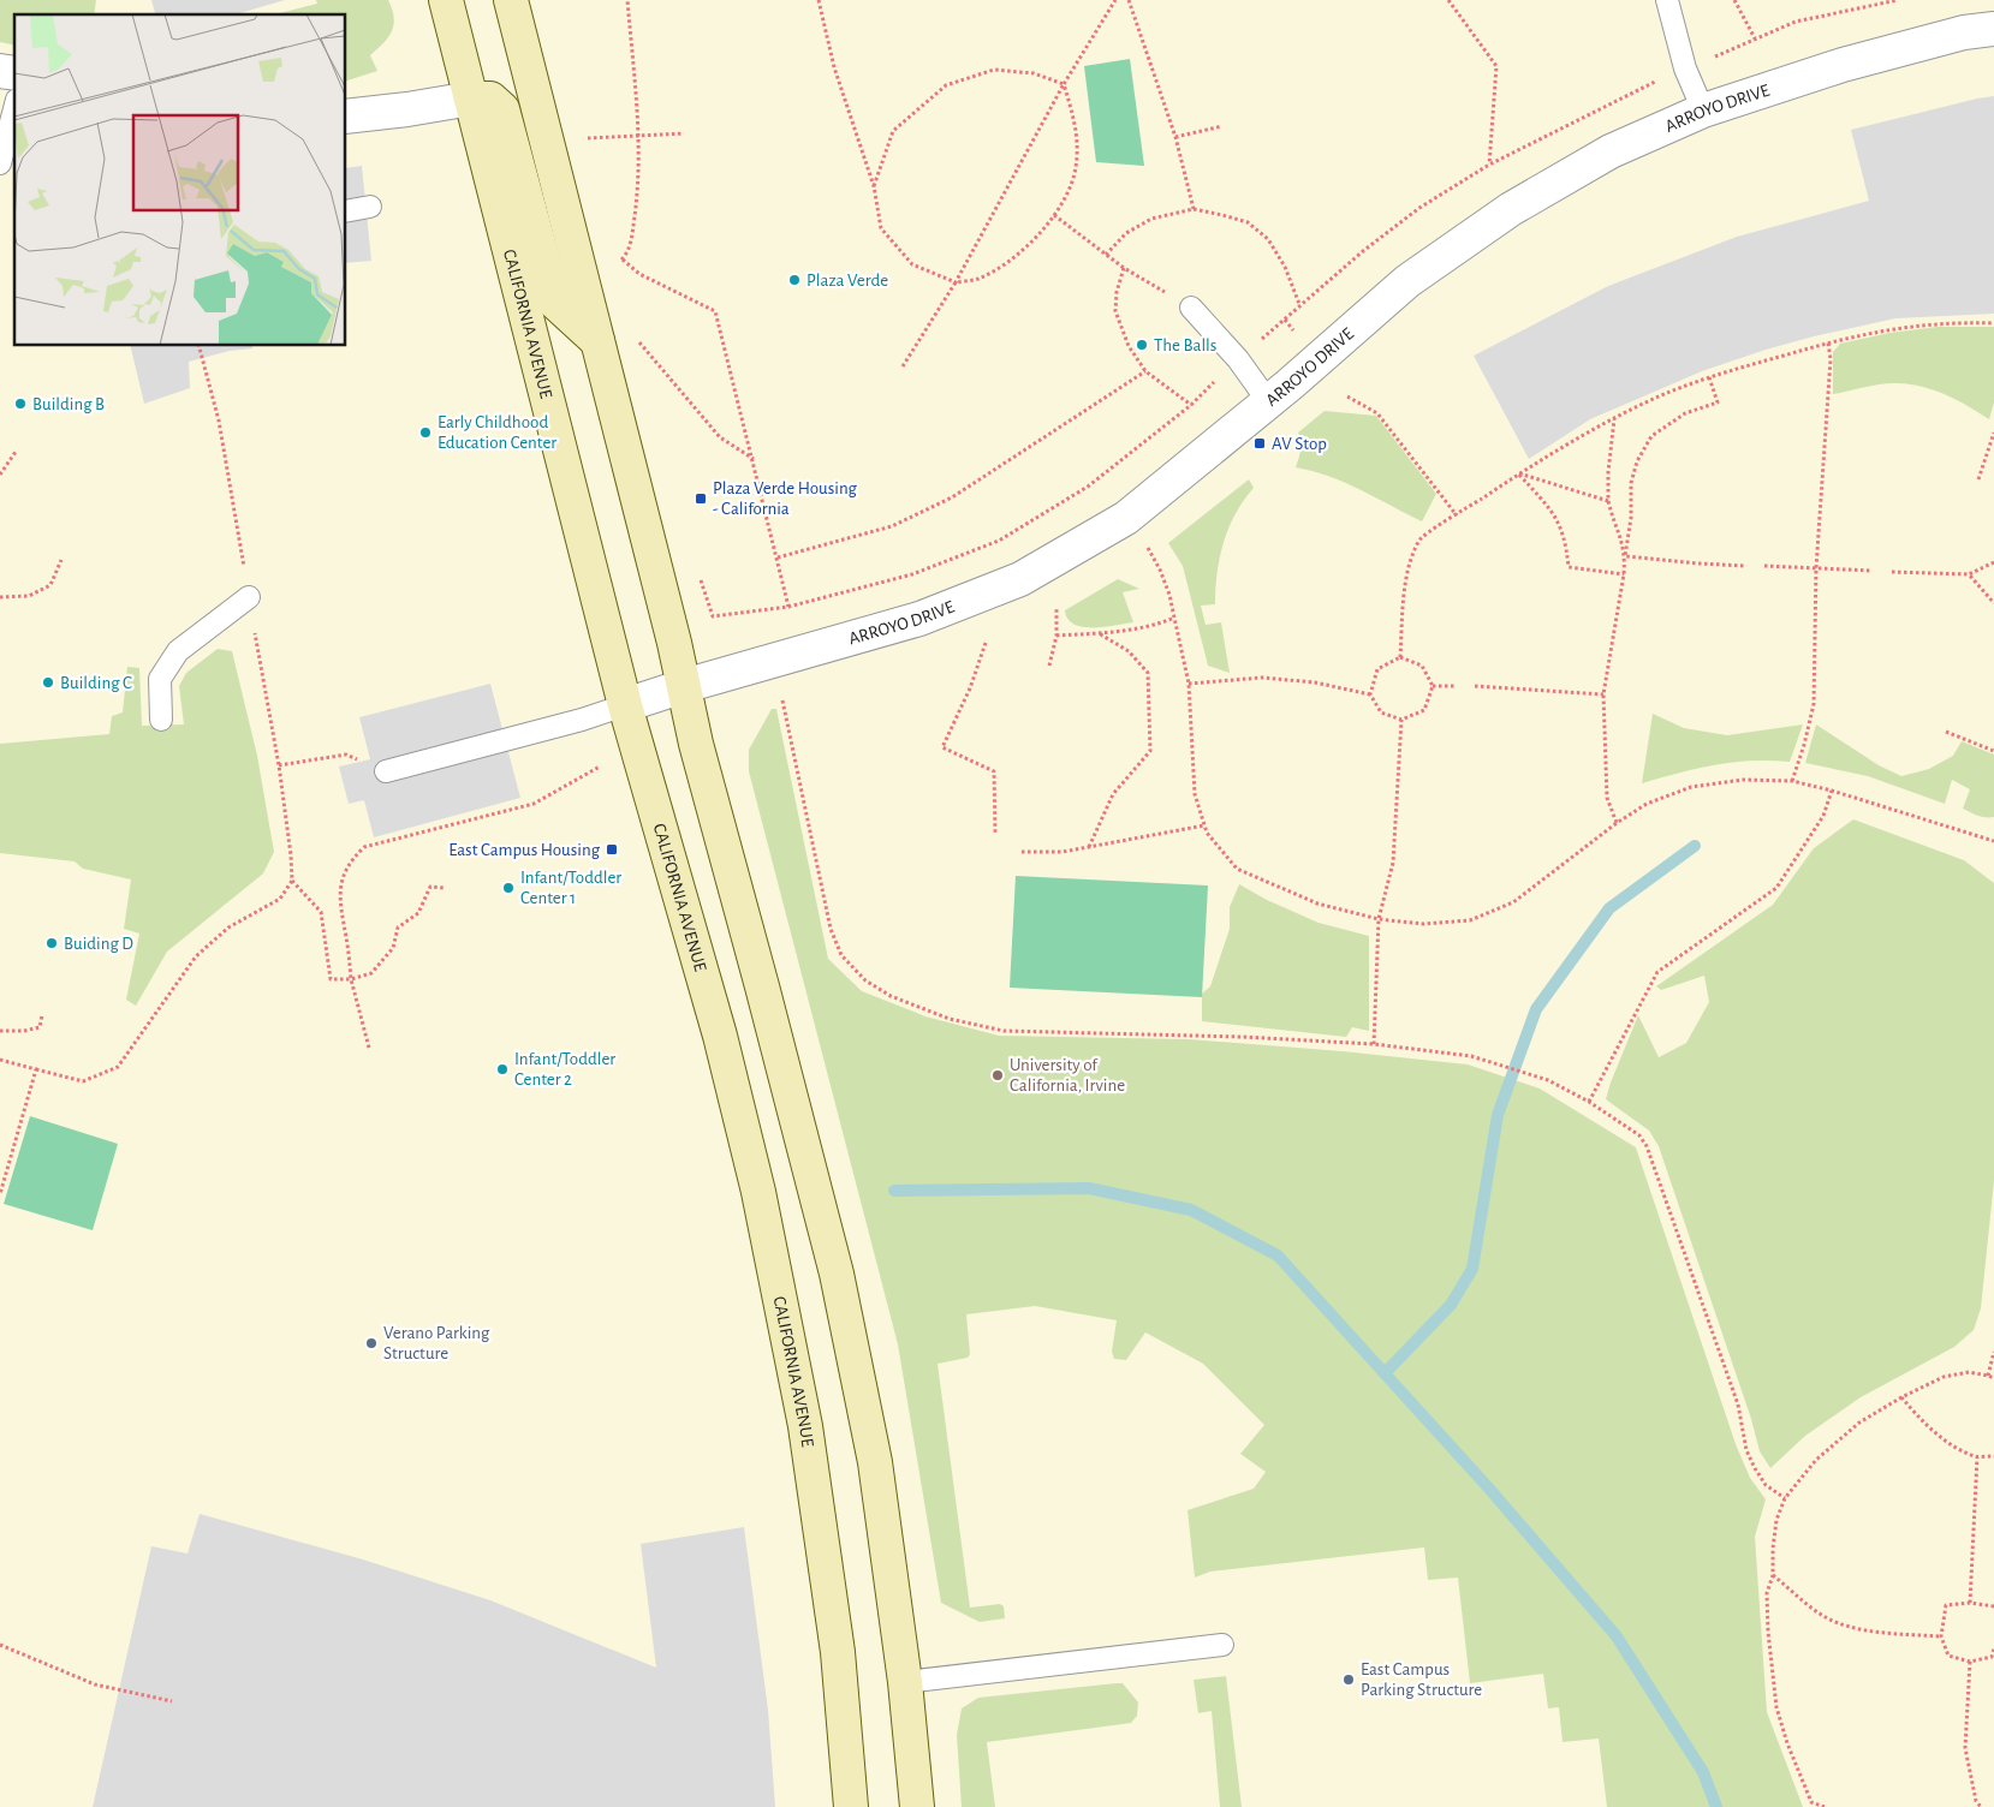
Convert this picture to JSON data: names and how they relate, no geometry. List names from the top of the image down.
{
  "streets": {
    "main road": ["CALIFORNIA AVENUE"],
    "street": ["ARROYO DRIVE"]
  },
  "crossings": [
    ["ARROYO DRIVE", "CALIFORNIA AVENUE"]
  ],
  "places": {
    "other": [
      "Plaza Verde",
      "The Balls",
      "Building B",
      "Early Childhood Education Center",
      "Building C",
      "Infant/Toddler Center 1",
      "Buiding D",
      "Infant/Toddler Center 2",
      "University of California, Irvine",
      "Verano Parking Structure",
      "East Campus Parking Structure"
    ],
    "transit": ["AV Stop", "Plaza Verde Housing - California", "East Campus Housing"]
  }
}
